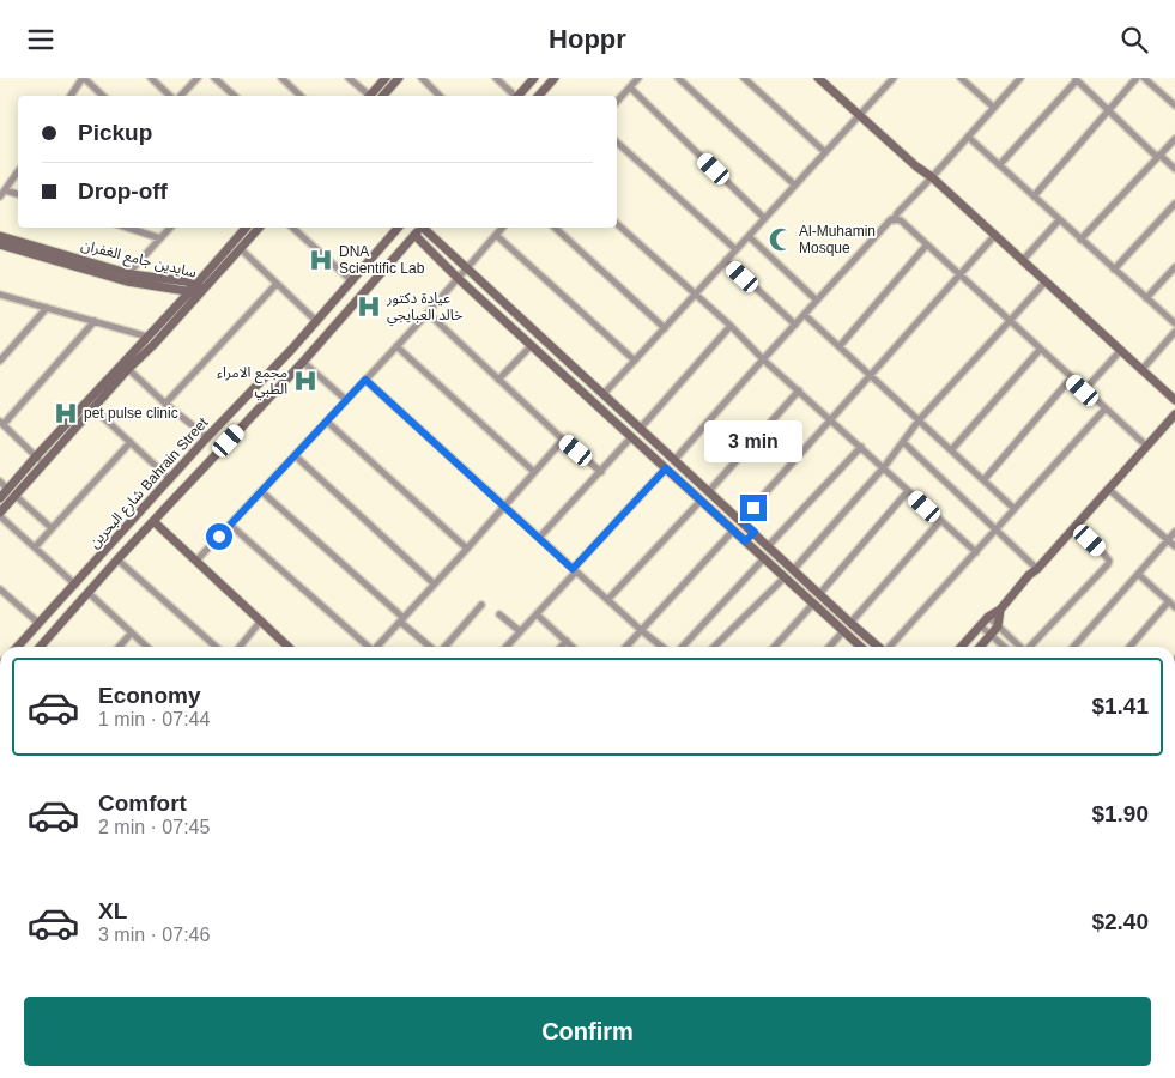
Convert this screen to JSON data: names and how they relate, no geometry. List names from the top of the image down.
{
  "streets": {
    "street": ["سايدين جامع الغفران", "شارع البحرين Bahrain Street"]
  },
  "places": {
    "mosque": ["Al-Muhamin Mosque"],
    "hospital": [
      "DNA Scientific Lab",
      "عيادة دكتور خالد العبايجي",
      "مجمع الامراء الطبي",
      "pet pulse clinic"
    ]
  },
  "page": {
    "header": "Hoppr",
    "banner": ["Pickup", "Drop-off"],
    "bubble": "3 min",
    "list": [
      {
        "name": "Economy",
        "note": "1 min · 07:44",
        "value": "$1.41"
      },
      {
        "name": "Comfort",
        "note": "2 min · 07:45",
        "value": "$1.90"
      },
      {
        "name": "XL",
        "note": "3 min · 07:46",
        "value": "$2.40"
      }
    ],
    "buttons": "Confirm"
  }
}
